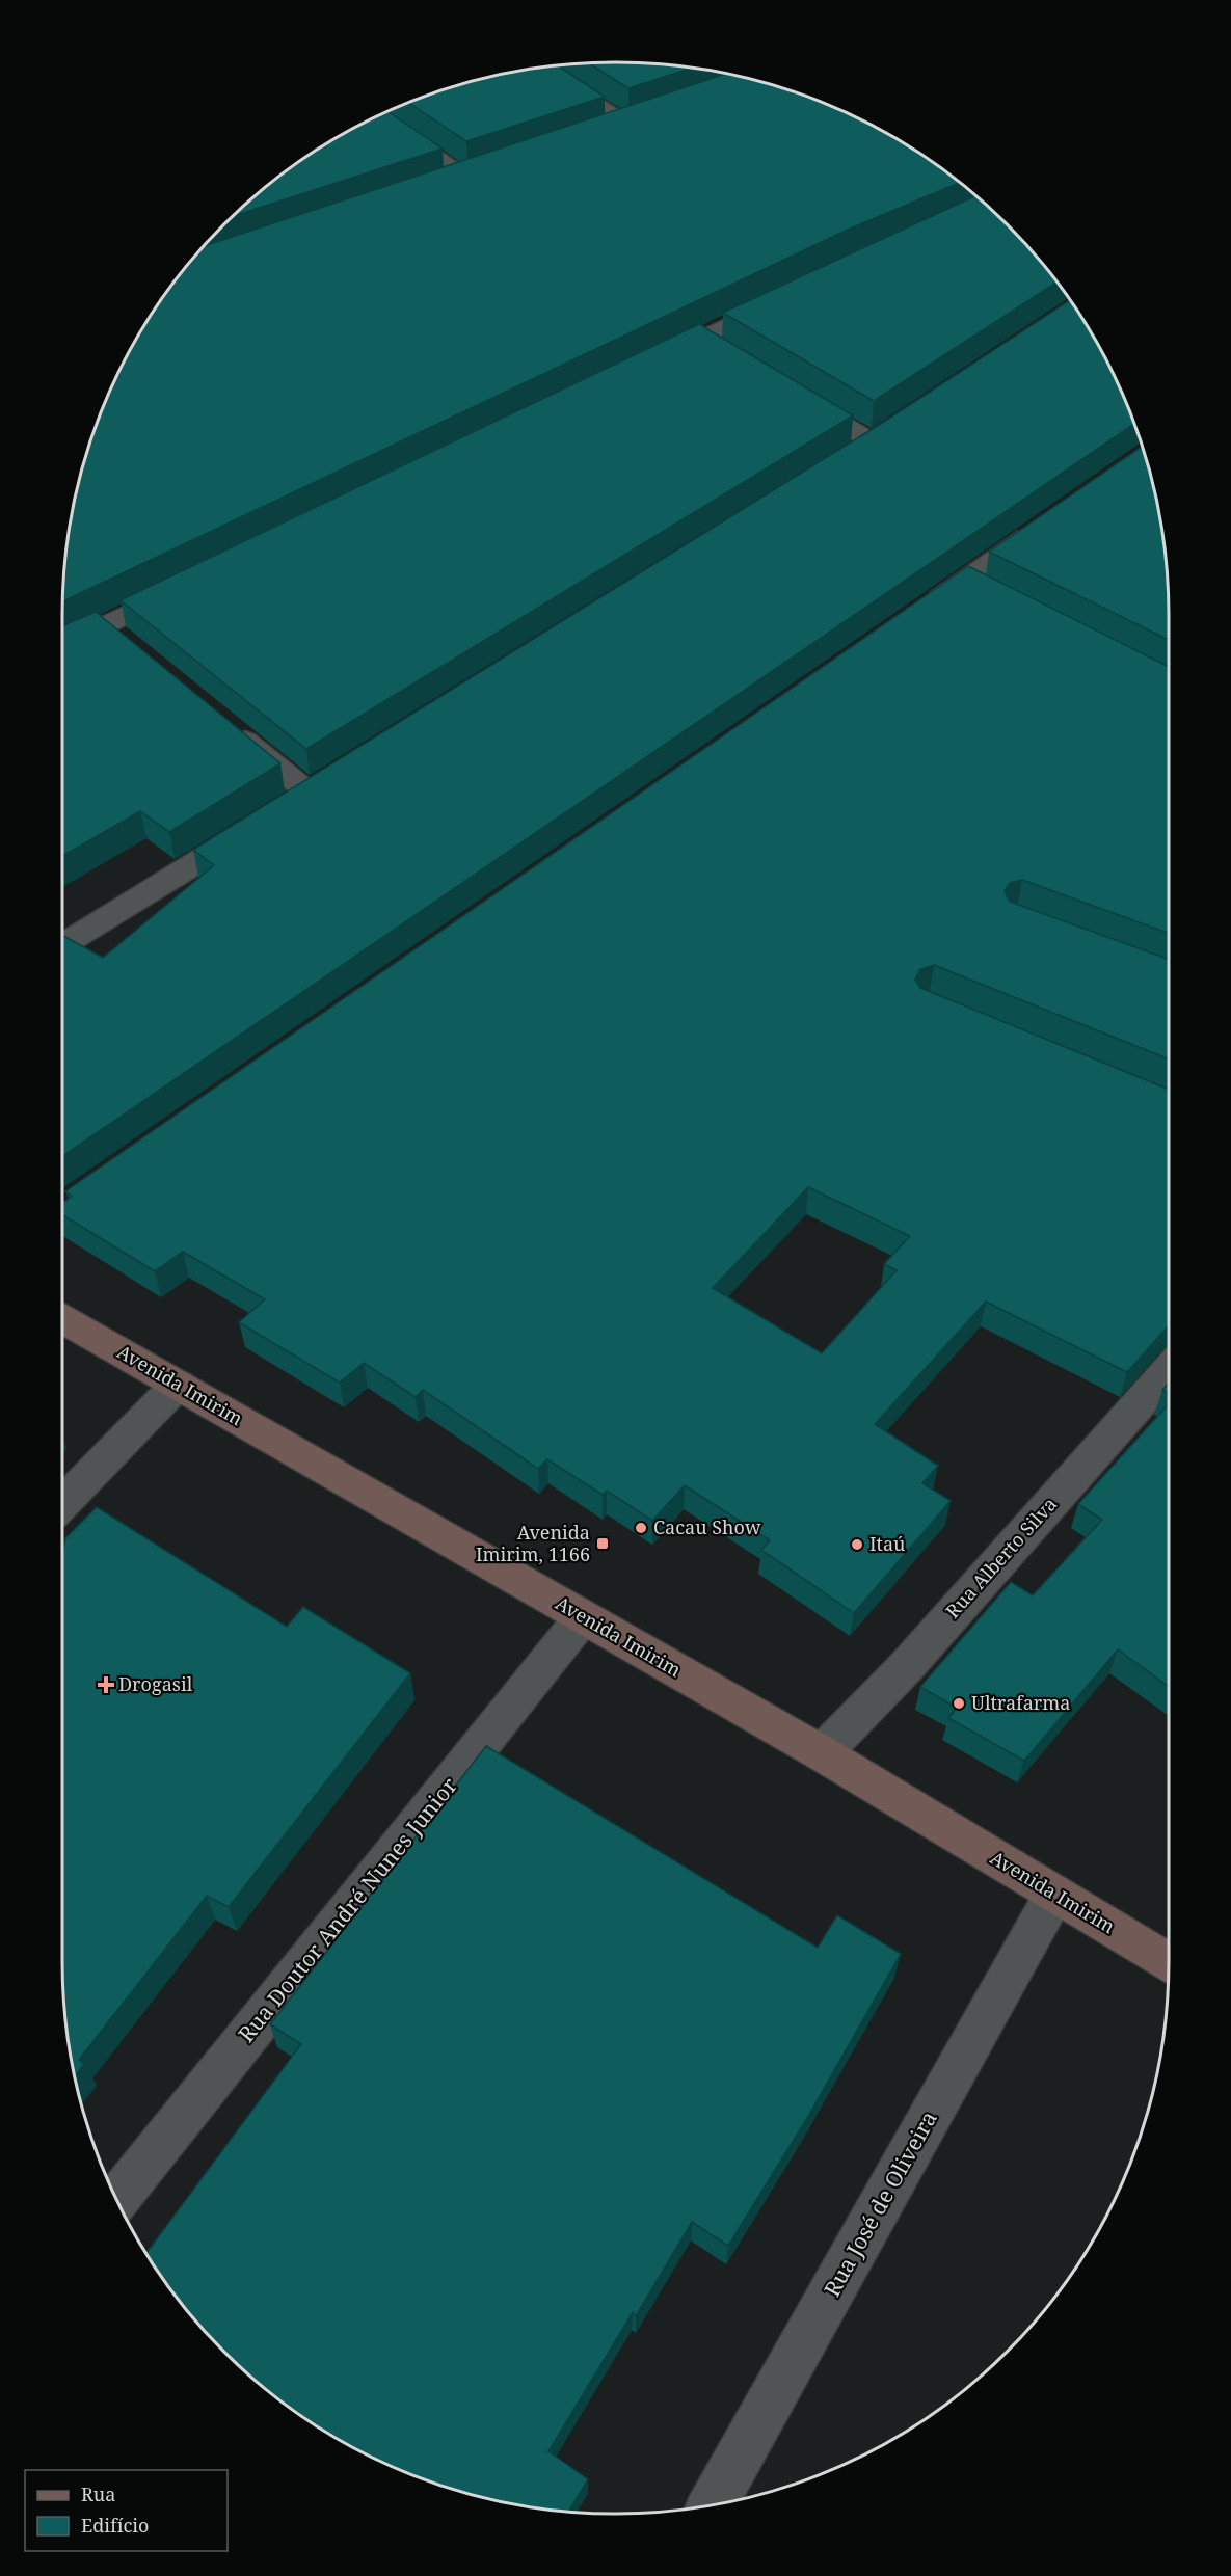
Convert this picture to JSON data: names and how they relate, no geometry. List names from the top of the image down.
{
  "streets": {
    "main road": ["Avenida Imirim"],
    "street": ["Rua Alberto Silva", "Rua Doutor André Nunes Junior", "Rua José de Oliveira"]
  },
  "crossings": [
    ["Avenida Imirim", "Rua Alberto Silva"],
    ["Avenida Imirim", "Rua Doutor André Nunes Junior"],
    ["Avenida Imirim", "Rua José de Oliveira"]
  ],
  "places": {
    "other": ["Cacau Show", "Itaú", "Ultrafarma"],
    "transit": ["Avenida Imirim, 1166"],
    "health": ["Drogasil"]
  },
  "legend": ["Rua", "Edifício"]
}
